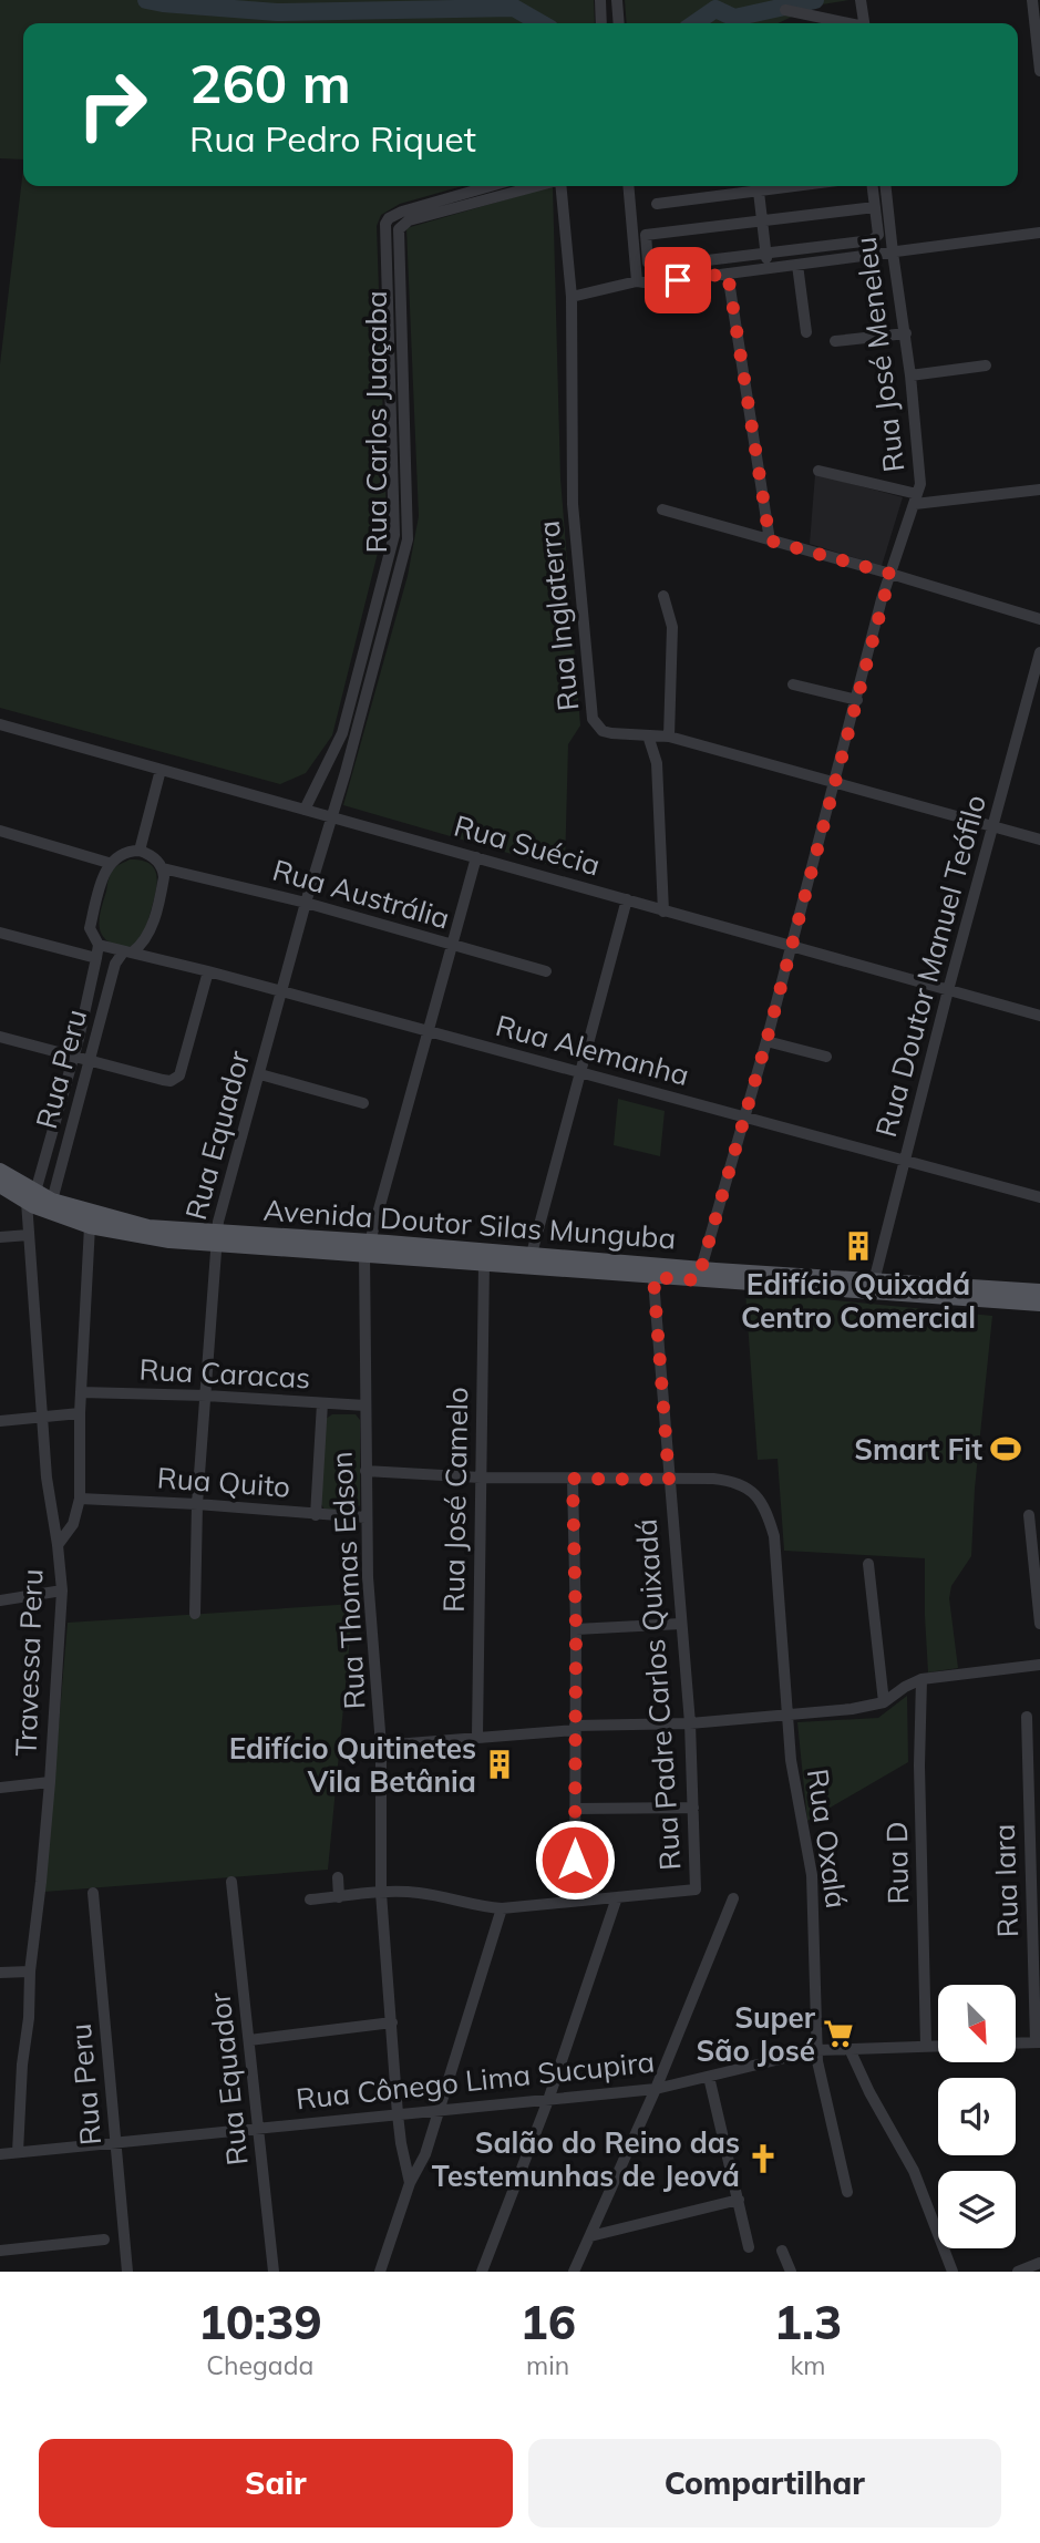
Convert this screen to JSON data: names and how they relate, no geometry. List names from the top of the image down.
{
  "streets": {
    "main road": ["Avenida Doutor Silas Munguba"],
    "street": [
      "Rua José Meneleu",
      "Rua Carlos Juaçaba",
      "Rua Inglaterra",
      "Rua Suécia",
      "Rua Austrália",
      "Rua Doutor Manuel Teófilo",
      "Rua Alemanha",
      "Rua Peru",
      "Rua Equador",
      "Rua Caracas",
      "Rua Quito",
      "Rua José Camelo",
      "Rua Thomas Edson",
      "Travessa Peru",
      "Rua Padre Carlos Quixadá",
      "Rua Oxalá",
      "Rua D",
      "Rua Iara",
      "Rua Cônego Lima Sucupira"
    ]
  },
  "crossings": [
    ["Rua José Meneleu", "Rua Inglaterra"],
    ["Rua José Meneleu", "Rua Suécia"],
    ["Rua José Meneleu", "Rua Alemanha"],
    ["Rua José Meneleu", "Avenida Doutor Silas Munguba"],
    ["Rua Carlos Juaçaba", "Rua Suécia"],
    ["Rua Carlos Juaçaba", "Rua Equador"],
    ["Rua Inglaterra", "Rua Doutor Manuel Teófilo"],
    ["Rua Suécia", "Rua Doutor Manuel Teófilo"],
    ["Rua Suécia", "Rua Equador"],
    ["Rua Suécia", "Rua Thomas Edson"],
    ["Rua Austrália", "Rua Peru"],
    ["Rua Austrália", "Rua Equador"],
    ["Rua Austrália", "Rua Thomas Edson"],
    ["Rua Doutor Manuel Teófilo", "Rua Alemanha"],
    ["Rua Doutor Manuel Teófilo", "Avenida Doutor Silas Munguba"],
    ["Rua Alemanha", "Rua Peru"],
    ["Rua Alemanha", "Rua Equador"],
    ["Rua Alemanha", "Rua Thomas Edson"],
    ["Rua Peru", "Avenida Doutor Silas Munguba"],
    ["Rua Peru", "Travessa Peru"],
    ["Rua Peru", "Rua Cônego Lima Sucupira"],
    ["Rua Equador", "Avenida Doutor Silas Munguba"],
    ["Rua Equador", "Rua Caracas"],
    ["Rua Equador", "Rua Quito"],
    ["Rua Equador", "Rua Cônego Lima Sucupira"],
    ["Avenida Doutor Silas Munguba", "Rua José Camelo"],
    ["Avenida Doutor Silas Munguba", "Rua Thomas Edson"],
    ["Avenida Doutor Silas Munguba", "Travessa Peru"],
    ["Avenida Doutor Silas Munguba", "Rua Padre Carlos Quixadá"],
    ["Rua Caracas", "Rua Thomas Edson"],
    ["Rua Caracas", "Travessa Peru"],
    ["Rua Quito", "Rua Thomas Edson"],
    ["Rua Quito", "Travessa Peru"],
    ["Rua Thomas Edson", "Rua Cônego Lima Sucupira"],
    ["Travessa Peru", "Rua Cônego Lima Sucupira"],
    ["Rua Padre Carlos Quixadá", "Rua Oxalá"],
    ["Rua Oxalá", "Rua Cônego Lima Sucupira"],
    ["Rua D", "Rua Cônego Lima Sucupira"]
  ],
  "places": {
    "building": ["Edifício Quixadá Centro Comercial", "Edifício Quitinetes Vila Betânia"],
    "sports": ["Smart Fit"],
    "supermarket": ["Super São José"],
    "church": ["Salão do Reino das Testemunhas de Jeová"]
  },
  "north": "bottom right",
  "page": {
    "turn": ["260 m", "Rua Pedro Riquet"],
    "eta": [
      "10:39",
      "Chegada",
      "16",
      "min",
      "1.3",
      "km"
    ],
    "buttons": ["Sair", "Compartilhar"]
  }
}
